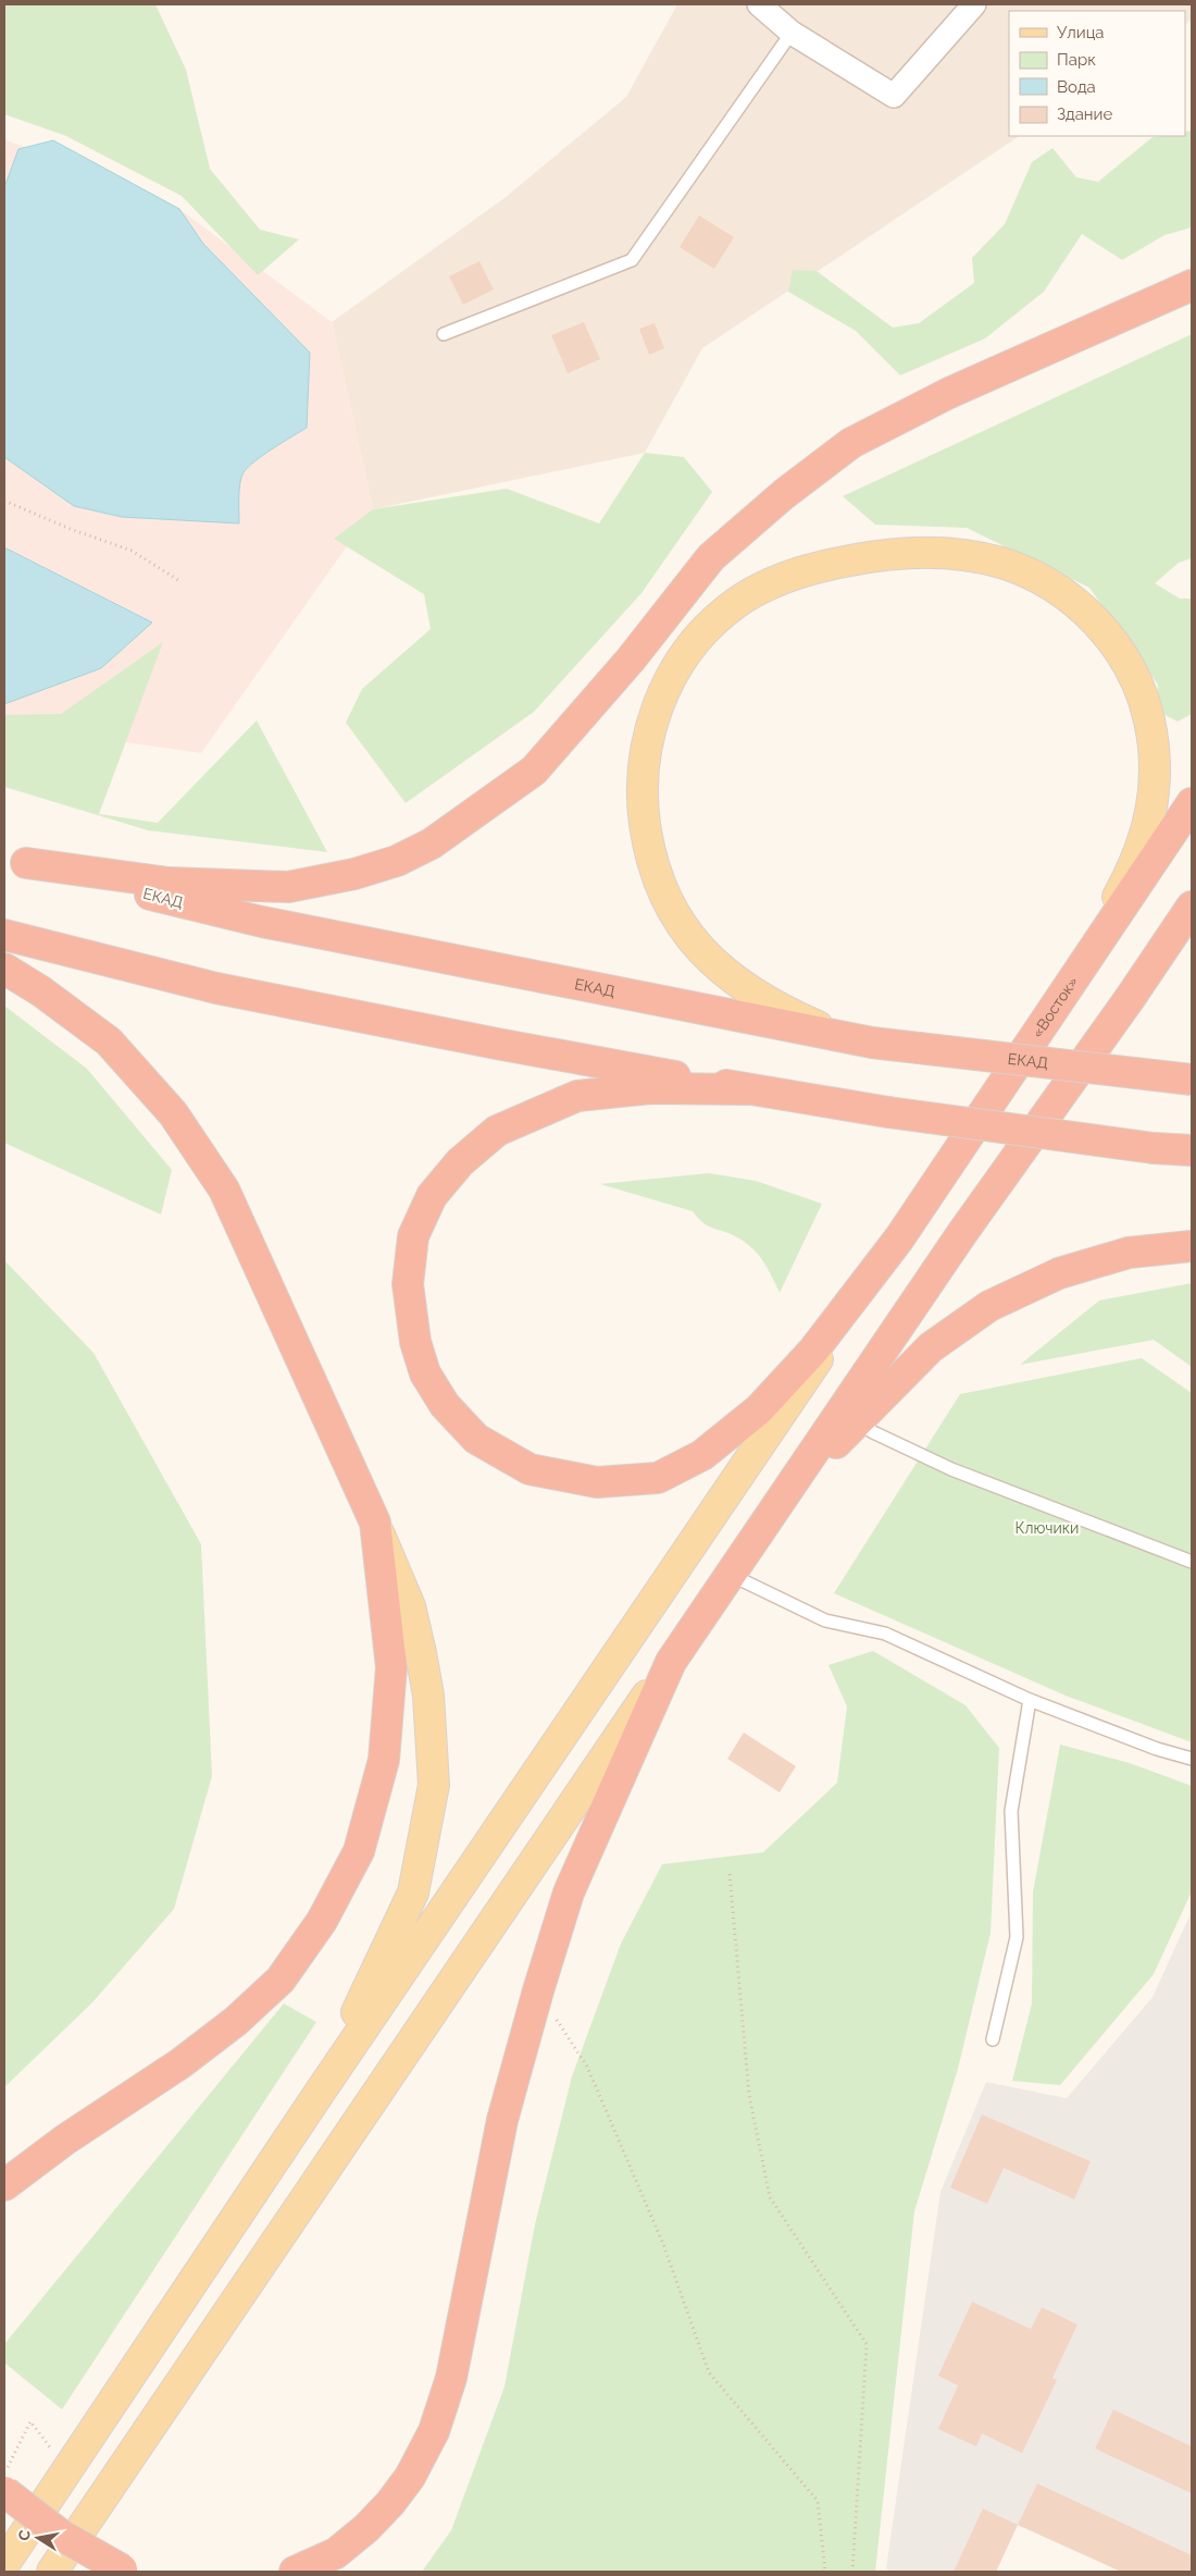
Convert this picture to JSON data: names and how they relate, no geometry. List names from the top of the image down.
{
  "streets": {
    "highway": ["ЕКАД", "«Восток»"]
  },
  "parks": ["Ключики"],
  "legend": [
    "Улица",
    "Парк",
    "Вода",
    "Здание"
  ],
  "north": "left"
}
